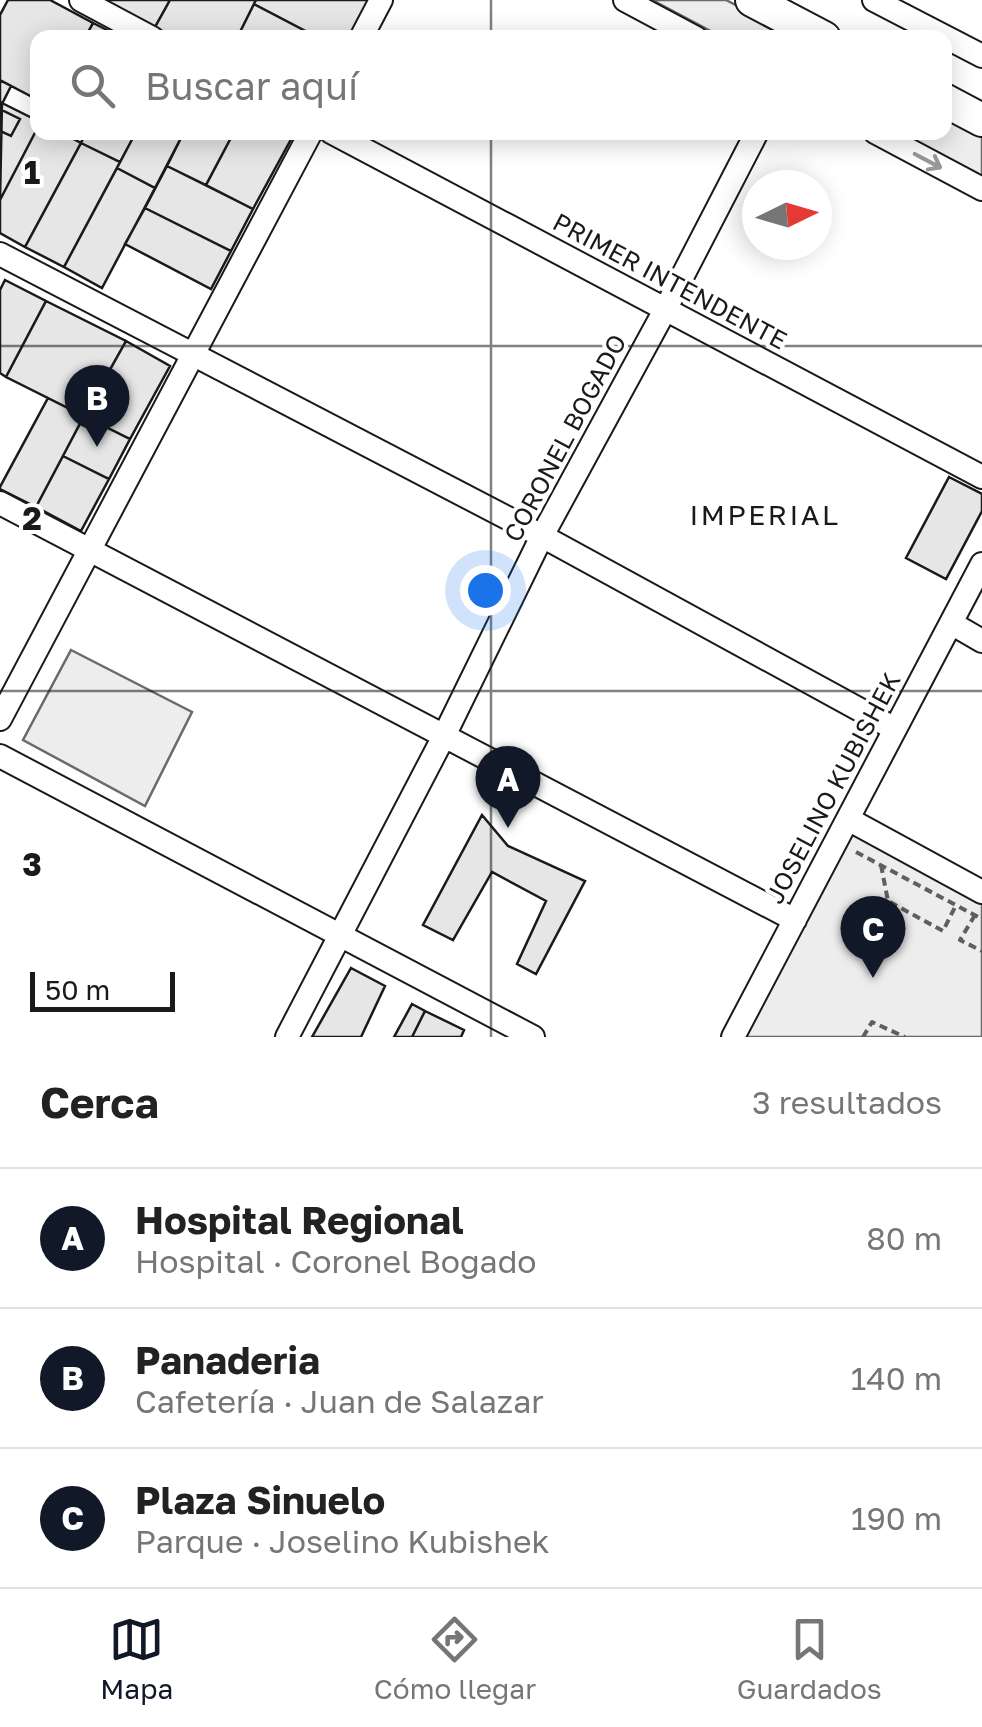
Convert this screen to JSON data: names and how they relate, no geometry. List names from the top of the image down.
{
  "streets": {
    "street": ["PRIMER INTENDENTE", "CORONEL BOGADO", "JOSELINO KUBISHEK"]
  },
  "crossings": [
    ["PRIMER INTENDENTE", "CORONEL BOGADO"]
  ],
  "districts": ["IMPERIAL"],
  "scale_bar": "50 m",
  "north": "right",
  "page": {
    "search": "Buscar aquí",
    "pins": ["B", "A", "C"],
    "scale": "50 m",
    "heading": ["Cerca", "3 resultados"],
    "list": [
      {
        "mark": "A",
        "name": "Hospital Regional",
        "note": "Hospital · Coronel Bogado",
        "value": "80 m"
      },
      {
        "mark": "B",
        "name": "Panaderia",
        "note": "Cafetería · Juan de Salazar",
        "value": "140 m"
      },
      {
        "mark": "C",
        "name": "Plaza Sinuelo",
        "note": "Parque · Joselino Kubishek",
        "value": "190 m"
      }
    ],
    "nav": ["Mapa", "Cómo llegar", "Guardados"]
  },
  "grid": {
    "rows": ["1", "2", "3"]
  }
}
